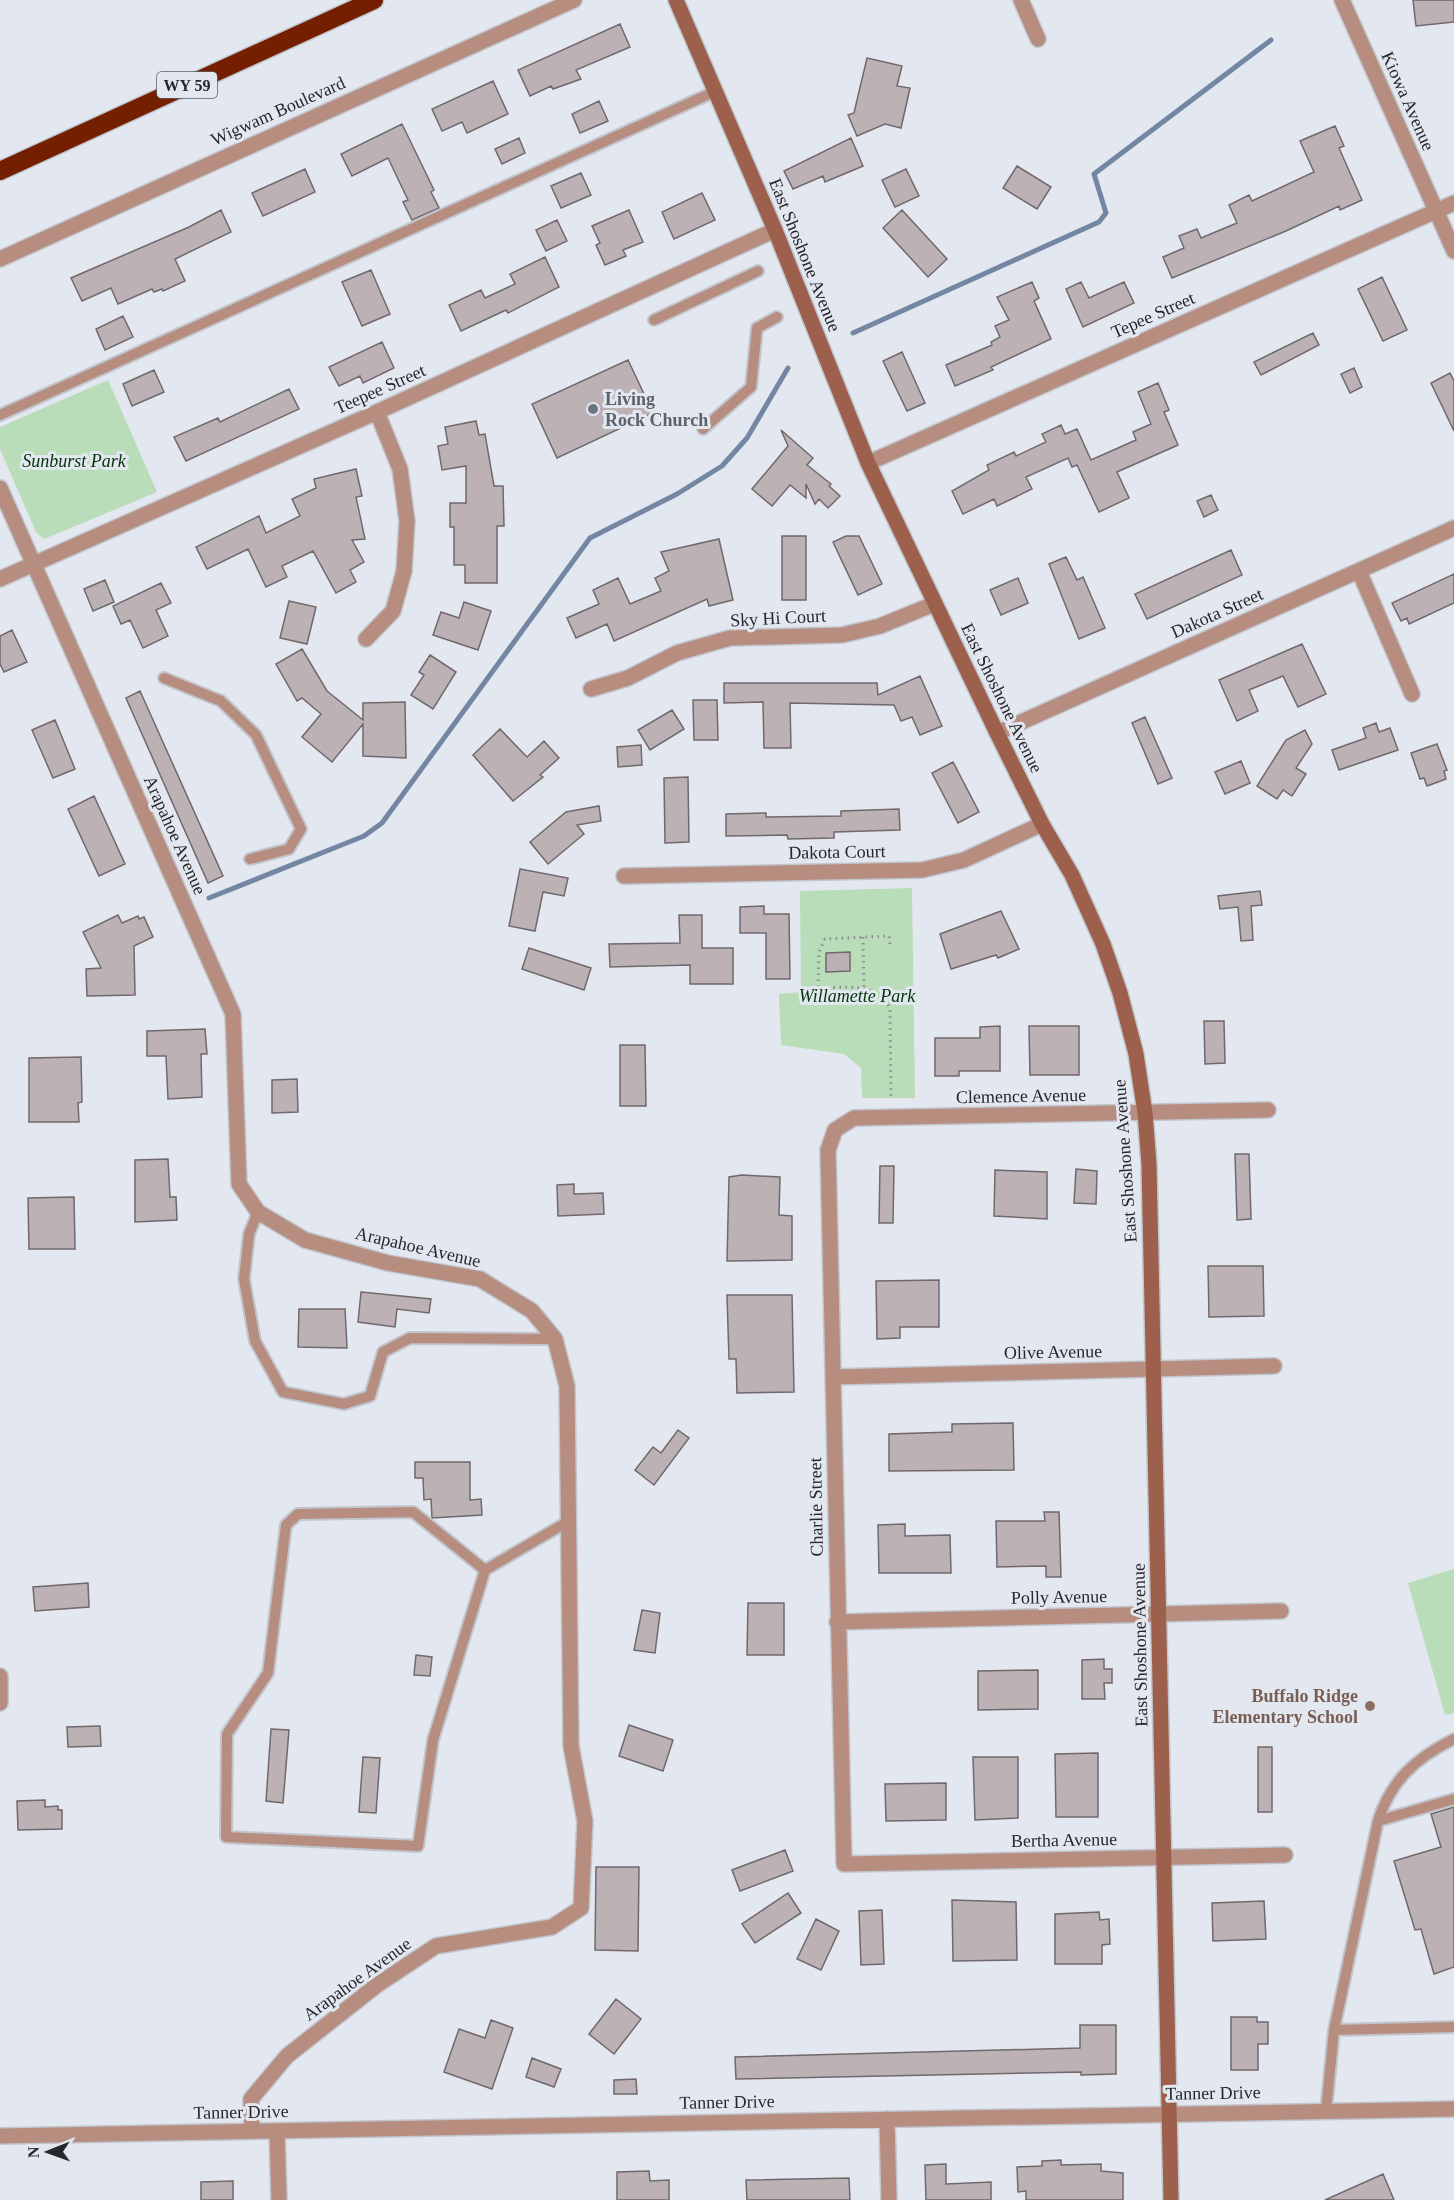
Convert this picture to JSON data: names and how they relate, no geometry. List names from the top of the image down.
{
  "streets": {
    "highway": ["WY 59"],
    "street": [
      "Kiowa Avenue",
      "Wigwam Boulevard",
      "East Shoshone Avenue",
      "Tepee Street",
      "Teepee Street",
      "Dakota Street",
      "Sky Hi Court",
      "Arapahoe Avenue",
      "Dakota Court",
      "Clemence Avenue",
      "Olive Avenue",
      "Charlie Street",
      "Polly Avenue",
      "Bertha Avenue",
      "Tanner Drive"
    ]
  },
  "crossings": [
    ["Kiowa Avenue", "Tepee Street"],
    ["East Shoshone Avenue", "Tepee Street"],
    ["East Shoshone Avenue", "Teepee Street"],
    ["East Shoshone Avenue", "Dakota Street"],
    ["East Shoshone Avenue", "Sky Hi Court"],
    ["East Shoshone Avenue", "Dakota Court"],
    ["East Shoshone Avenue", "Clemence Avenue"],
    ["East Shoshone Avenue", "Olive Avenue"],
    ["East Shoshone Avenue", "Polly Avenue"],
    ["East Shoshone Avenue", "Bertha Avenue"],
    ["East Shoshone Avenue", "Tanner Drive"],
    ["Teepee Street", "Arapahoe Avenue"],
    ["Arapahoe Avenue", "Tanner Drive"],
    ["Clemence Avenue", "Charlie Street"],
    ["Olive Avenue", "Charlie Street"],
    ["Charlie Street", "Polly Avenue"],
    ["Charlie Street", "Bertha Avenue"]
  ],
  "parks": ["Sunburst Park", "Willamette Park"],
  "places": ["Living Rock Church", "Buffalo Ridge Elementary School"],
  "north": "left"
}
